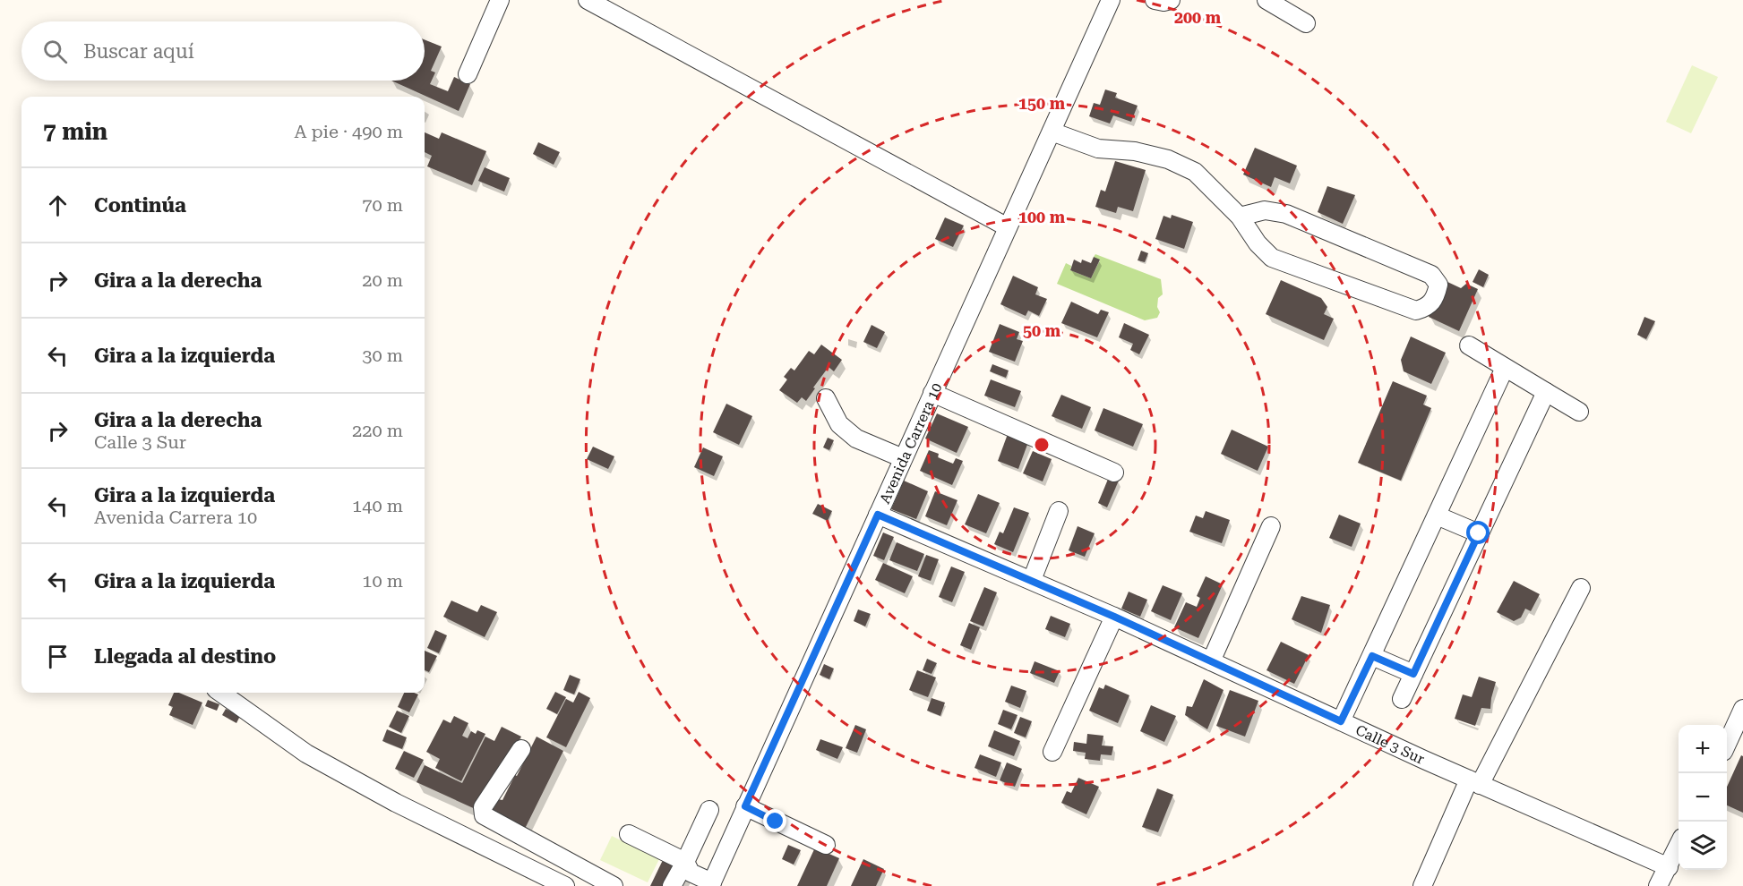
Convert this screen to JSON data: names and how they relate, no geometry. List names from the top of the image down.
{
  "streets": {
    "street": ["Avenida Carrera 10", "Calle 3 Sur"]
  },
  "crossings": [
    ["Avenida Carrera 10", "Calle 3 Sur"]
  ],
  "page": {
    "search": "Buscar aquí",
    "heading": ["7 min", "A pie · 490 m"],
    "list": [
      ["Continúa", "70 m"],
      ["Gira a la derecha", "20 m"],
      ["Gira a la izquierda", "30 m"],
      ["Gira a la derecha", "Calle 3 Sur", "220 m"],
      ["Gira a la izquierda", "Avenida Carrera 10", "140 m"],
      ["Gira a la izquierda", "10 m"],
      "Llegada al destino"
    ],
    "map_buttons": ["+", "−"]
  },
  "rings": [
    "200 m",
    "150 m",
    "100 m",
    "50 m"
  ]
}
